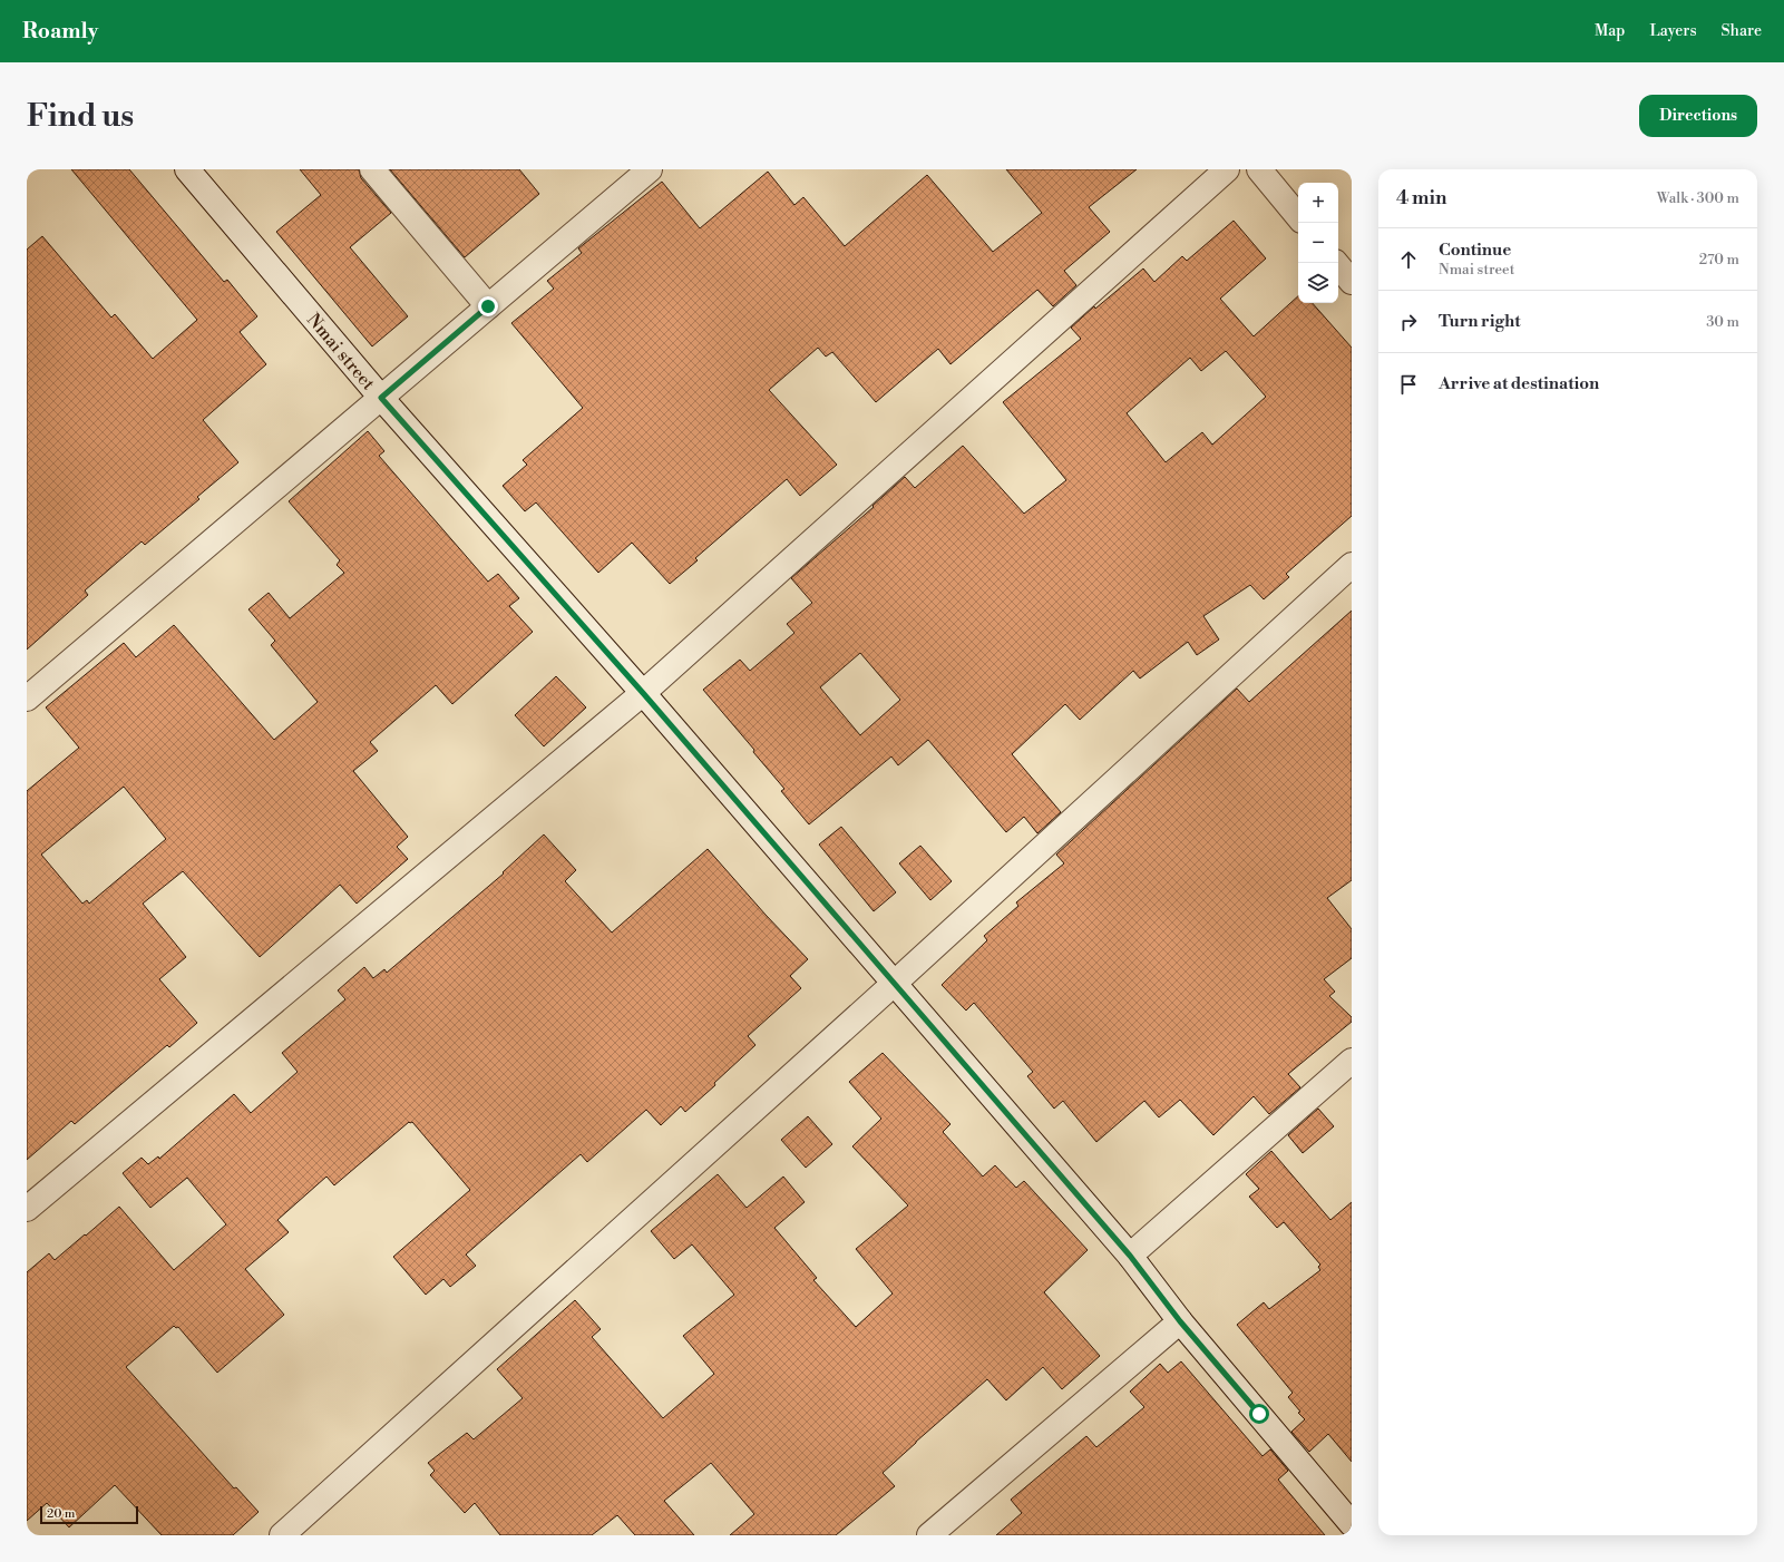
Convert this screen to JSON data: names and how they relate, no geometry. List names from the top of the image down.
{
  "streets": {
    "street": ["Nmai street"]
  },
  "scale_bar": "20 m",
  "page": {
    "header": "Roamly",
    "nav": ["Map", "Layers", "Share"],
    "buttons": "Directions",
    "title": "Find us",
    "heading": ["4 min", "Walk · 300 m"],
    "map_buttons": ["+", "−"],
    "list": [
      ["Continue", "Nmai street", "270 m"],
      ["Turn right", "30 m"],
      "Arrive at destination"
    ],
    "scale": "20 m"
  }
}
